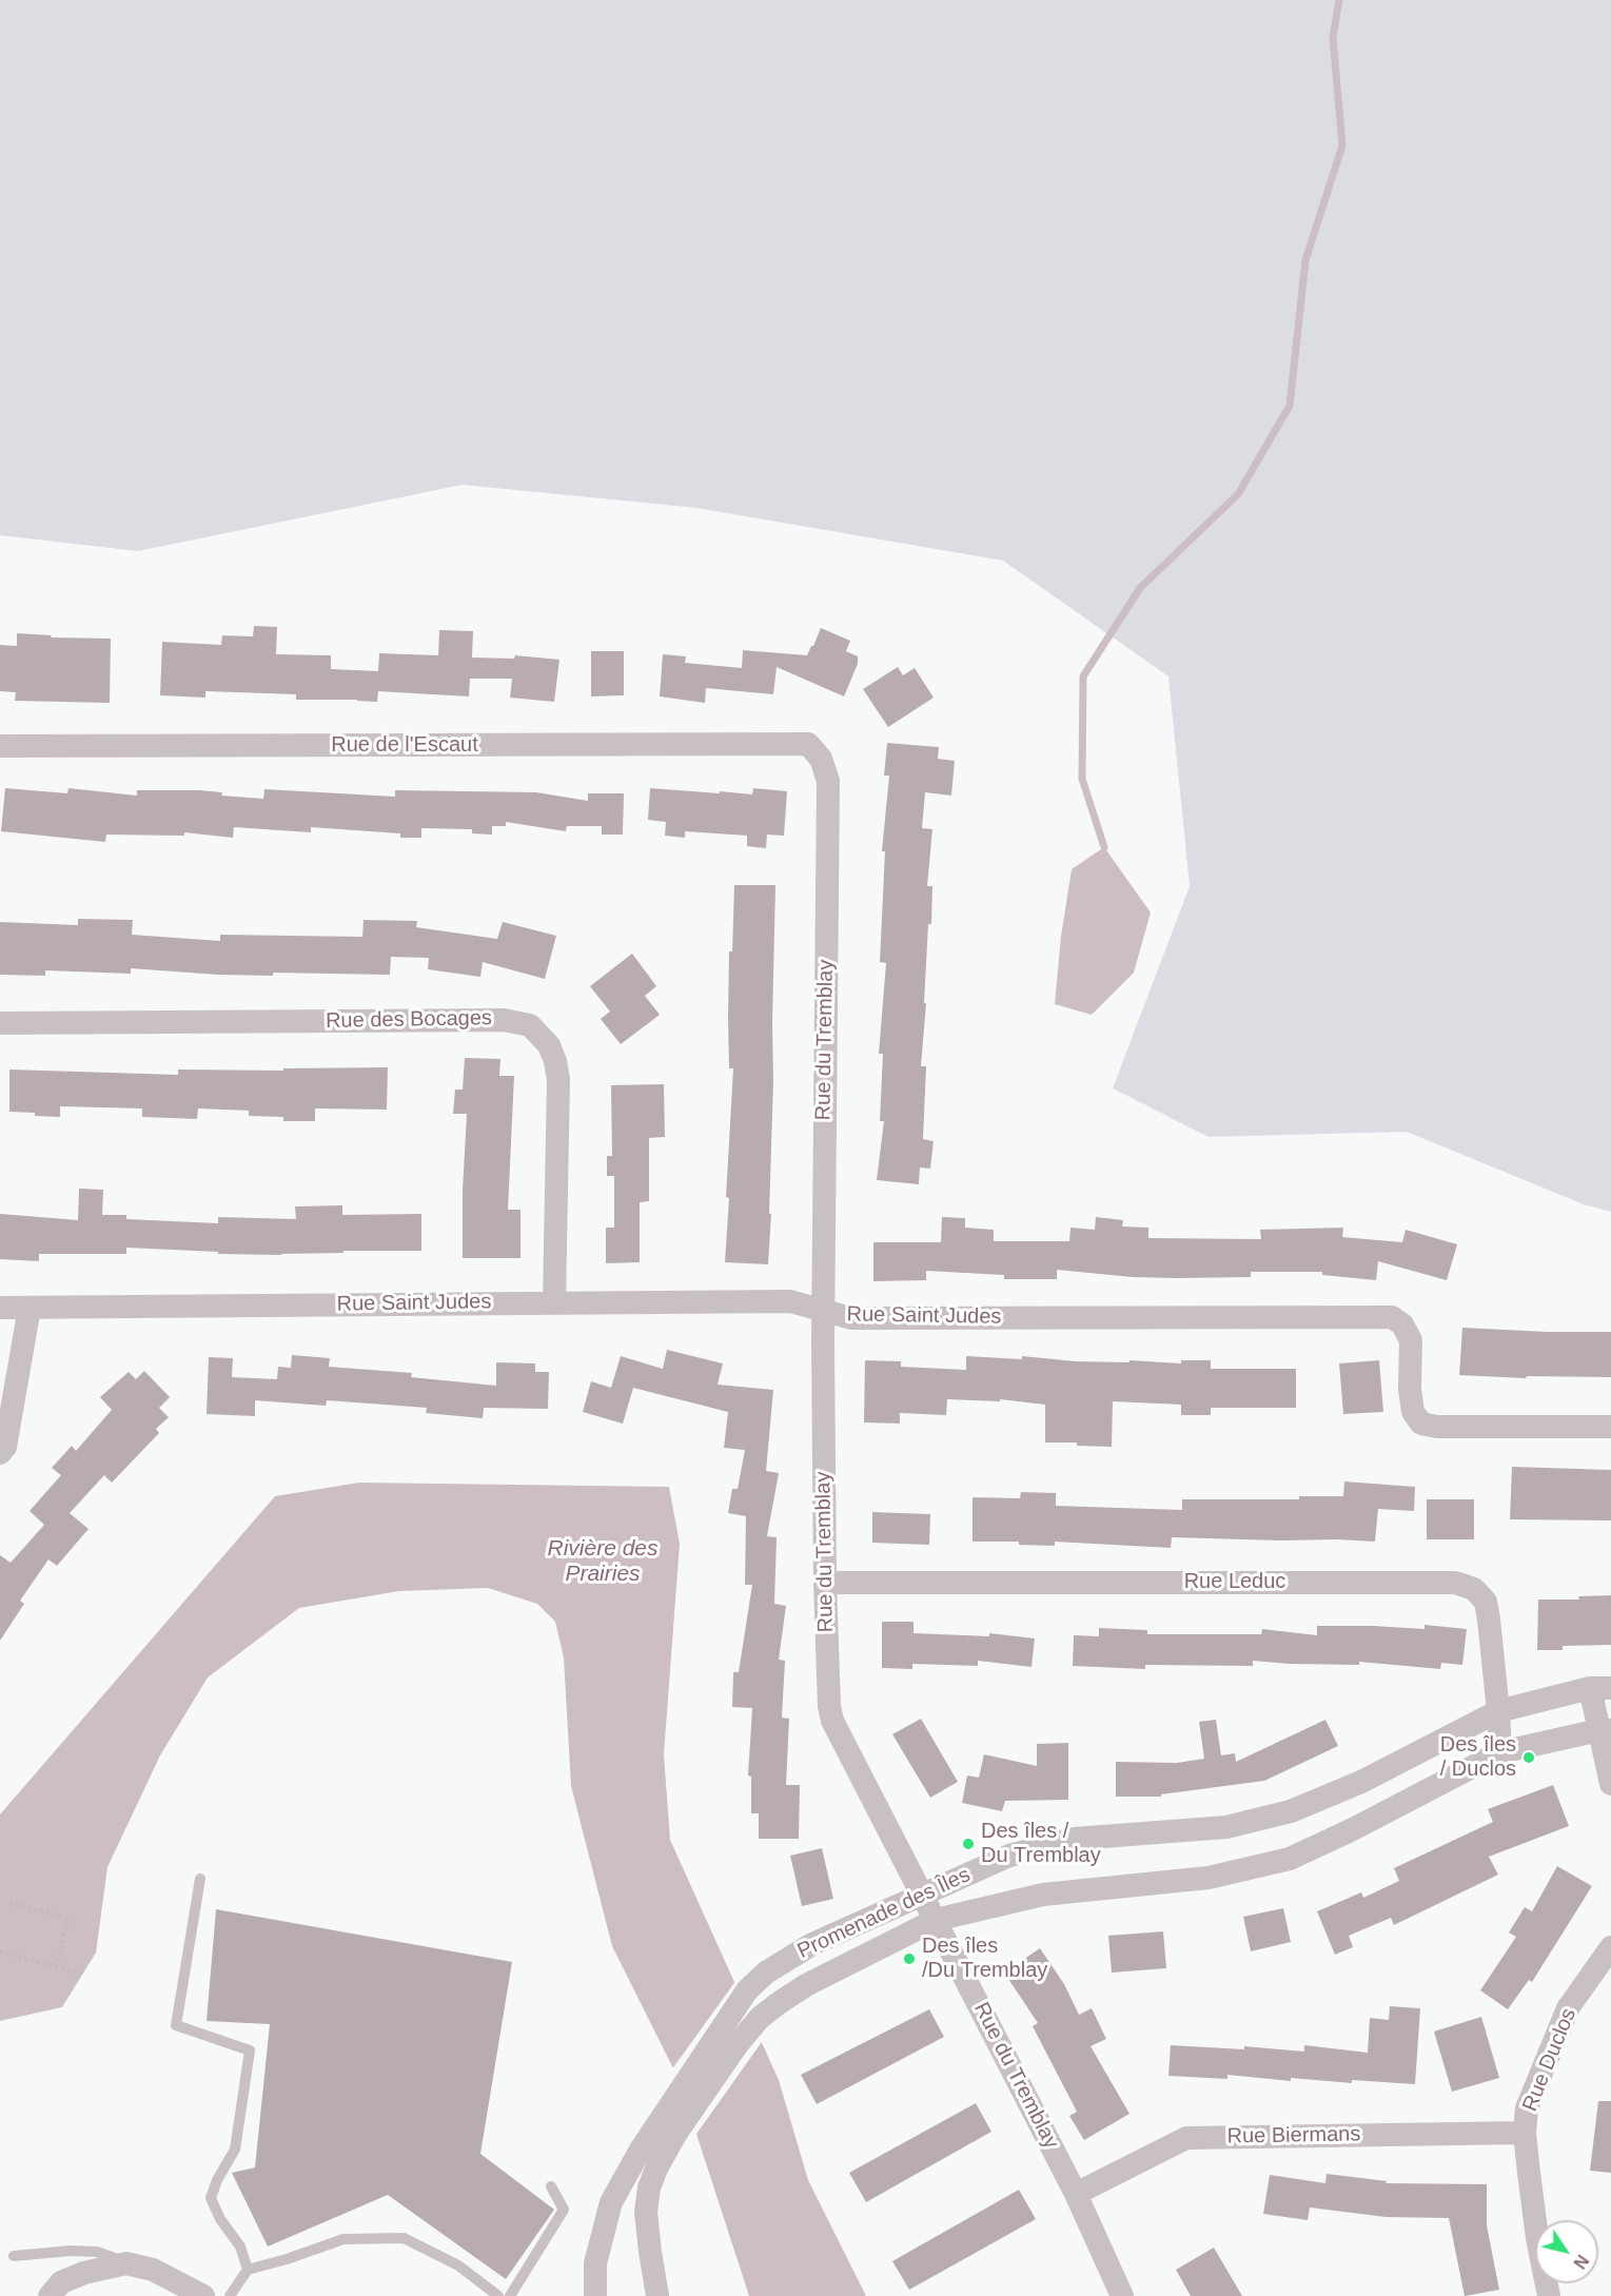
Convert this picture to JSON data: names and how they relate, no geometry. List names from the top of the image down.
{
  "streets": {
    "street": [
      "Rue de l'Escaut",
      "Rue des Bocages",
      "Rue du Tremblay",
      "Rue Saint Judes",
      "Rue Leduc",
      "Promenade des Îles",
      "Rue Duclos",
      "Rue Biermans"
    ]
  },
  "crossings": [
    ["Rue de l'Escaut", "Rue du Tremblay"],
    ["Rue des Bocages", "Rue Saint Judes"],
    ["Rue du Tremblay", "Rue Saint Judes"],
    ["Rue du Tremblay", "Rue Leduc"],
    ["Rue du Tremblay", "Promenade des Îles"],
    ["Rue du Tremblay", "Rue Biermans"],
    ["Rue Leduc", "Promenade des Îles"],
    ["Rue Duclos", "Rue Biermans"]
  ],
  "water": ["Rivière des Prairies"],
  "places": ["Des îles / Duclos", "Des îles / Du Tremblay", "Des îles /Du Tremblay"],
  "north": "bottom right"
}
